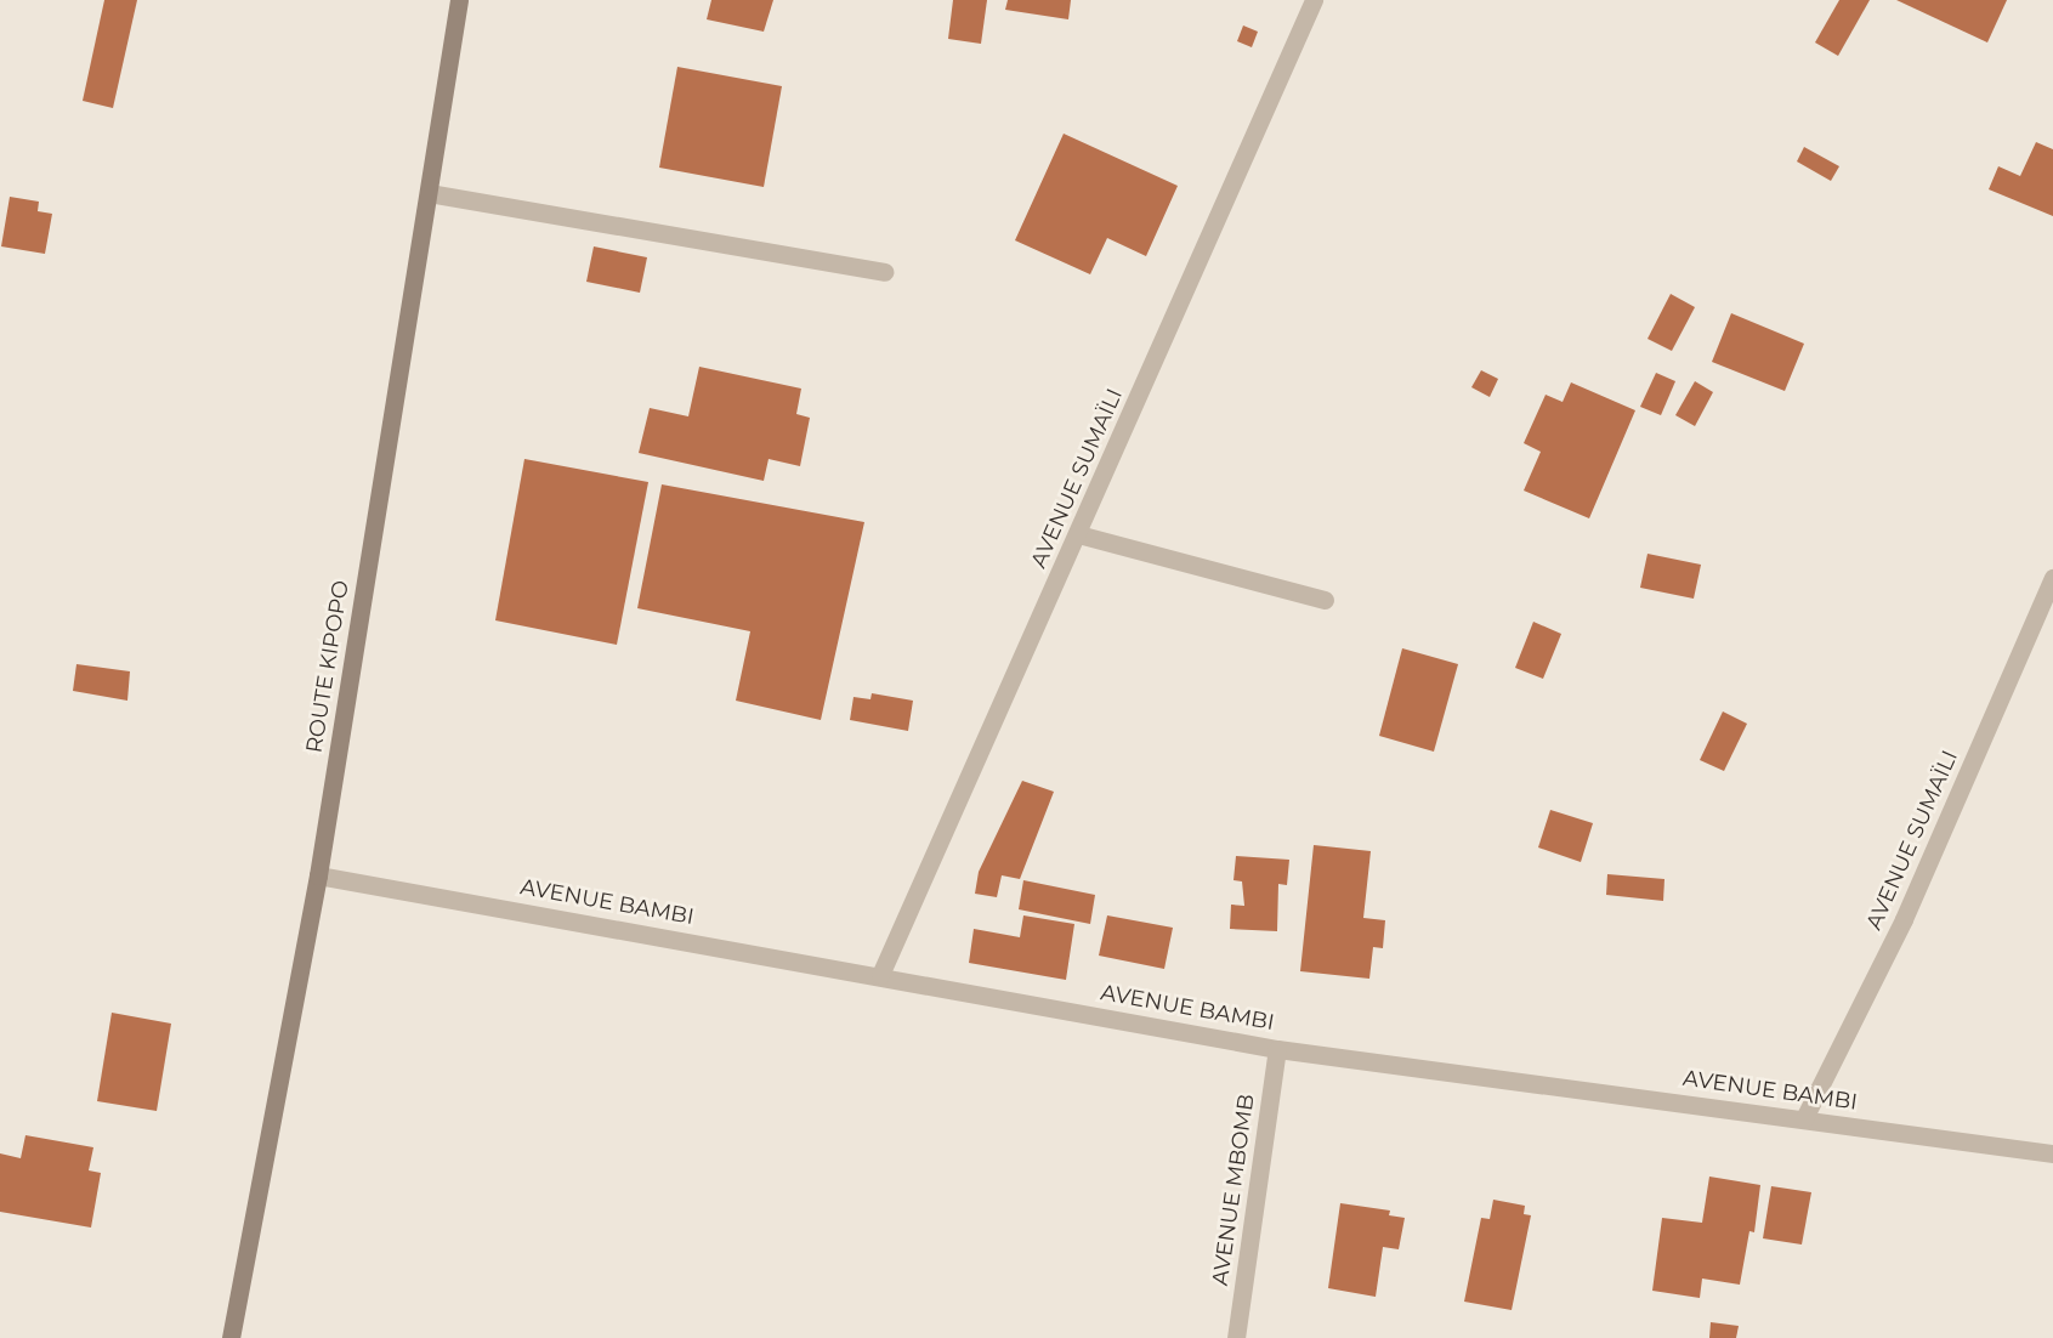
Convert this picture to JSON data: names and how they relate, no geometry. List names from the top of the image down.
{
  "streets": {
    "main road": ["ROUTE KIPOPO"],
    "street": ["AVENUE SUMAÏLI", "AVENUE BAMBI", "AVENUE MBOMB"]
  },
  "crossings": [
    ["AVENUE SUMAÏLI", "AVENUE BAMBI"],
    ["ROUTE KIPOPO", "AVENUE BAMBI"],
    ["AVENUE BAMBI", "AVENUE MBOMB"]
  ]
}
